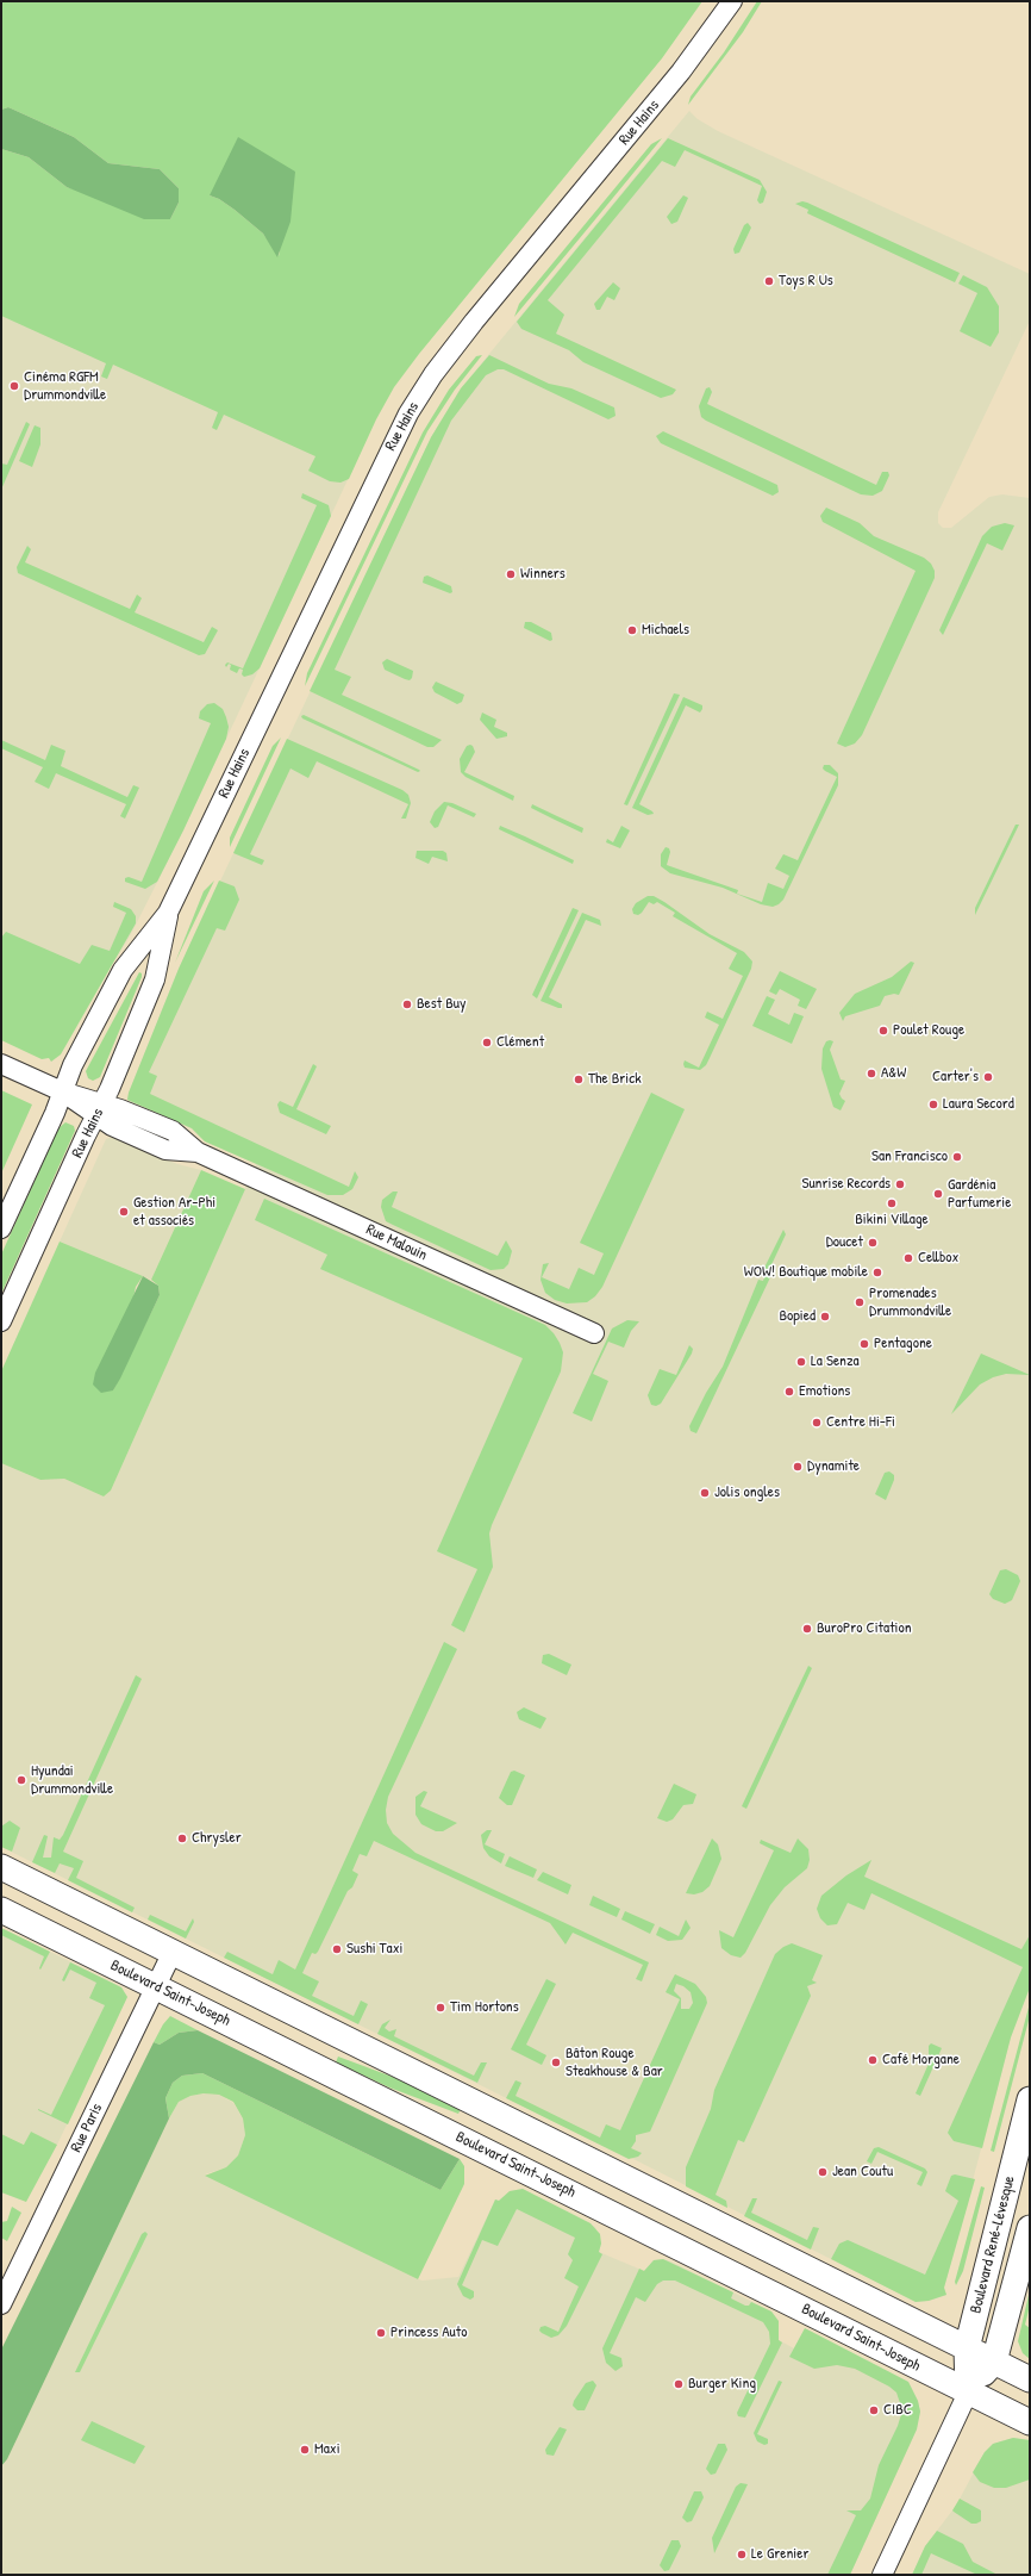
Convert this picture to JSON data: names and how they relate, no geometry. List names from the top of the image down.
{
  "streets": {
    "main road": ["Boulevard Saint-Joseph", "Boulevard René-Lévesque"],
    "street": ["Rue Hains", "Rue Malouin", "Rue Paris"]
  },
  "crossings": [
    ["Rue Hains", "Rue Malouin"],
    ["Boulevard Saint-Joseph", "Rue Paris"],
    ["Boulevard Saint-Joseph", "Boulevard René-Lévesque"]
  ],
  "places": [
    "Toys R Us",
    "Cinéma RGFM Drummondville",
    "Winners",
    "Michaels",
    "Best Buy",
    "Poulet Rouge",
    "Clément",
    "A&W",
    "Carter's",
    "The Brick",
    "Laura Secord",
    "San Francisco",
    "Sunrise Records",
    "Gardénia Parfumerie",
    "Bikini Village",
    "Gestion Ar-Phi et associés",
    "Doucet",
    "Cellbox",
    "WOW! Boutique mobile",
    "Promenades Drummondville",
    "Bopied",
    "Pentagone",
    "La Senza",
    "Emotions",
    "Centre Hi-Fi",
    "Dynamite",
    "Jolis ongles",
    "BuroPro Citation",
    "Hyundai Drummondville",
    "Chrysler",
    "Sushi Taxi",
    "Tim Hortons",
    "Café Morgane",
    "Bâton Rouge Steakhouse & Bar",
    "Jean Coutu",
    "Princess Auto",
    "Burger King",
    "CIBC",
    "Maxi",
    "Le Grenier"
  ]
}
